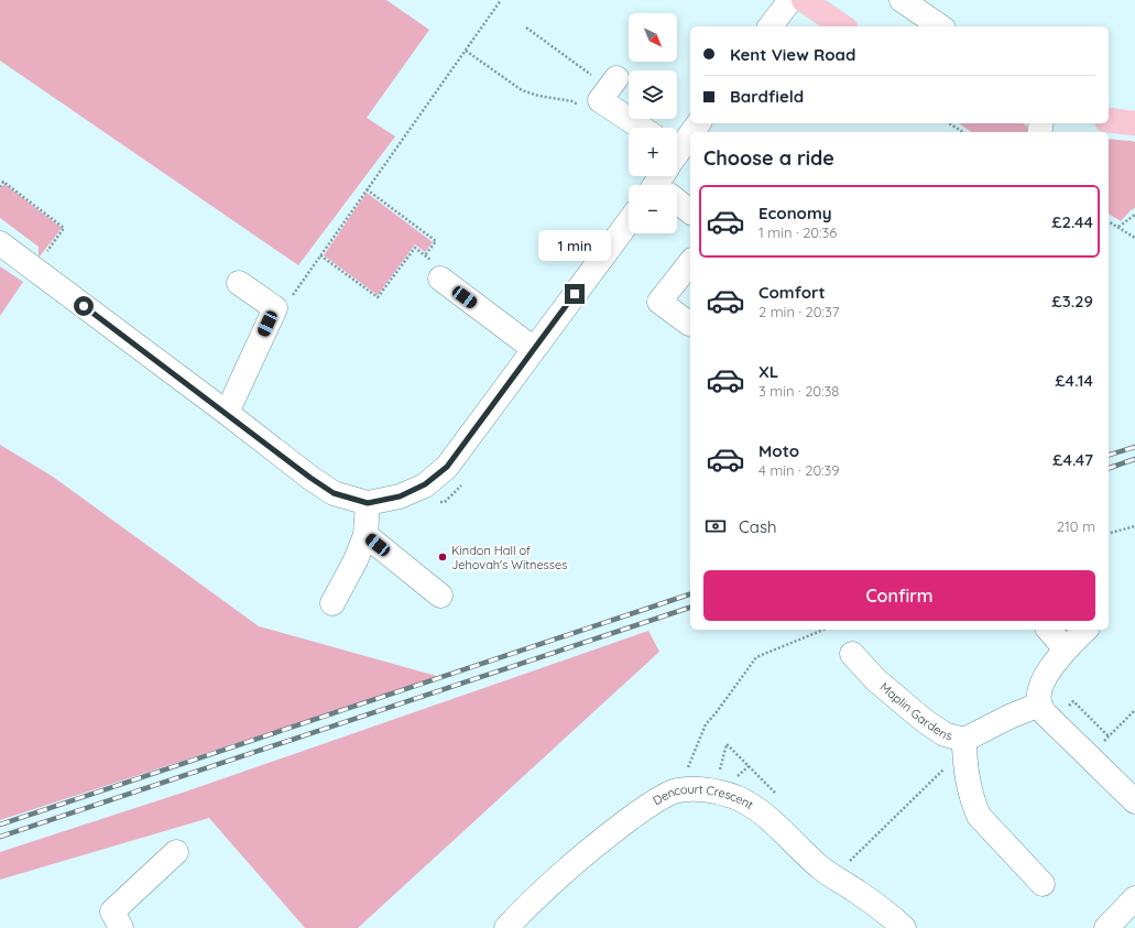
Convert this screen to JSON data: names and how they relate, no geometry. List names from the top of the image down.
{
  "streets": {
    "street": ["Maplin Gardens", "Dencourt Crescent"]
  },
  "places": ["Kindon Hall of Jehovah's Witnesses"],
  "north": "bottom right",
  "page": {
    "map_buttons": ["+", "−"],
    "banner": ["Kent View Road", "Bardfield"],
    "heading": "Choose a ride",
    "list": [
      {
        "name": "Economy",
        "note": "1 min · 20:36",
        "value": "£2.44"
      },
      {
        "name": "Comfort",
        "note": "2 min · 20:37",
        "value": "£3.29"
      },
      {
        "name": "XL",
        "note": "3 min · 20:38",
        "value": "£4.14"
      },
      {
        "name": "Moto",
        "note": "4 min · 20:39",
        "value": "£4.47"
      }
    ],
    "bubble": "1 min",
    "pay": ["Cash", "210 m"],
    "buttons": "Confirm"
  }
}
